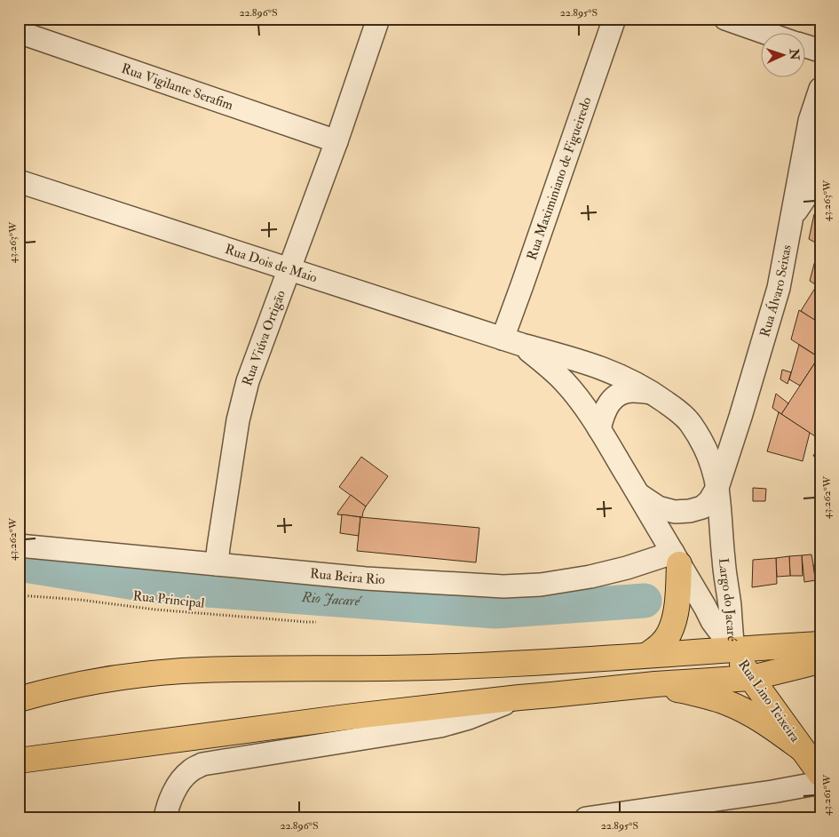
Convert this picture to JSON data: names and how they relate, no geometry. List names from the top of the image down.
{
  "streets": {
    "main road": ["Rua Lino Teixeira"],
    "street": [
      "Rua Vigilante Serafim",
      "Rua Maximiniano de Figueiredo",
      "Rua Dois de Maio",
      "Rua Álvaro Seixas",
      "Rua Viúva Ortigão",
      "Rua Beira Rio",
      "Largo do Jacaré"
    ],
    "path": ["Rua Principal"]
  },
  "crossings": [
    ["Rua Vigilante Serafim", "Rua Viúva Ortigão"],
    ["Rua Maximiniano de Figueiredo", "Rua Dois de Maio"],
    ["Rua Maximiniano de Figueiredo", "Largo do Jacaré"],
    ["Rua Dois de Maio", "Rua Viúva Ortigão"],
    ["Rua Dois de Maio", "Largo do Jacaré"],
    ["Rua Álvaro Seixas", "Largo do Jacaré"],
    ["Rua Viúva Ortigão", "Rua Beira Rio"],
    ["Rua Beira Rio", "Largo do Jacaré"],
    ["Largo do Jacaré", "Rua Lino Teixeira"]
  ],
  "water": ["Rio Jacaré"],
  "north": "right",
  "coordinates": [
    "22.896°S",
    "22.895°S",
    "43.263°W",
    "43.262°W",
    "43.261°W"
  ]
}
